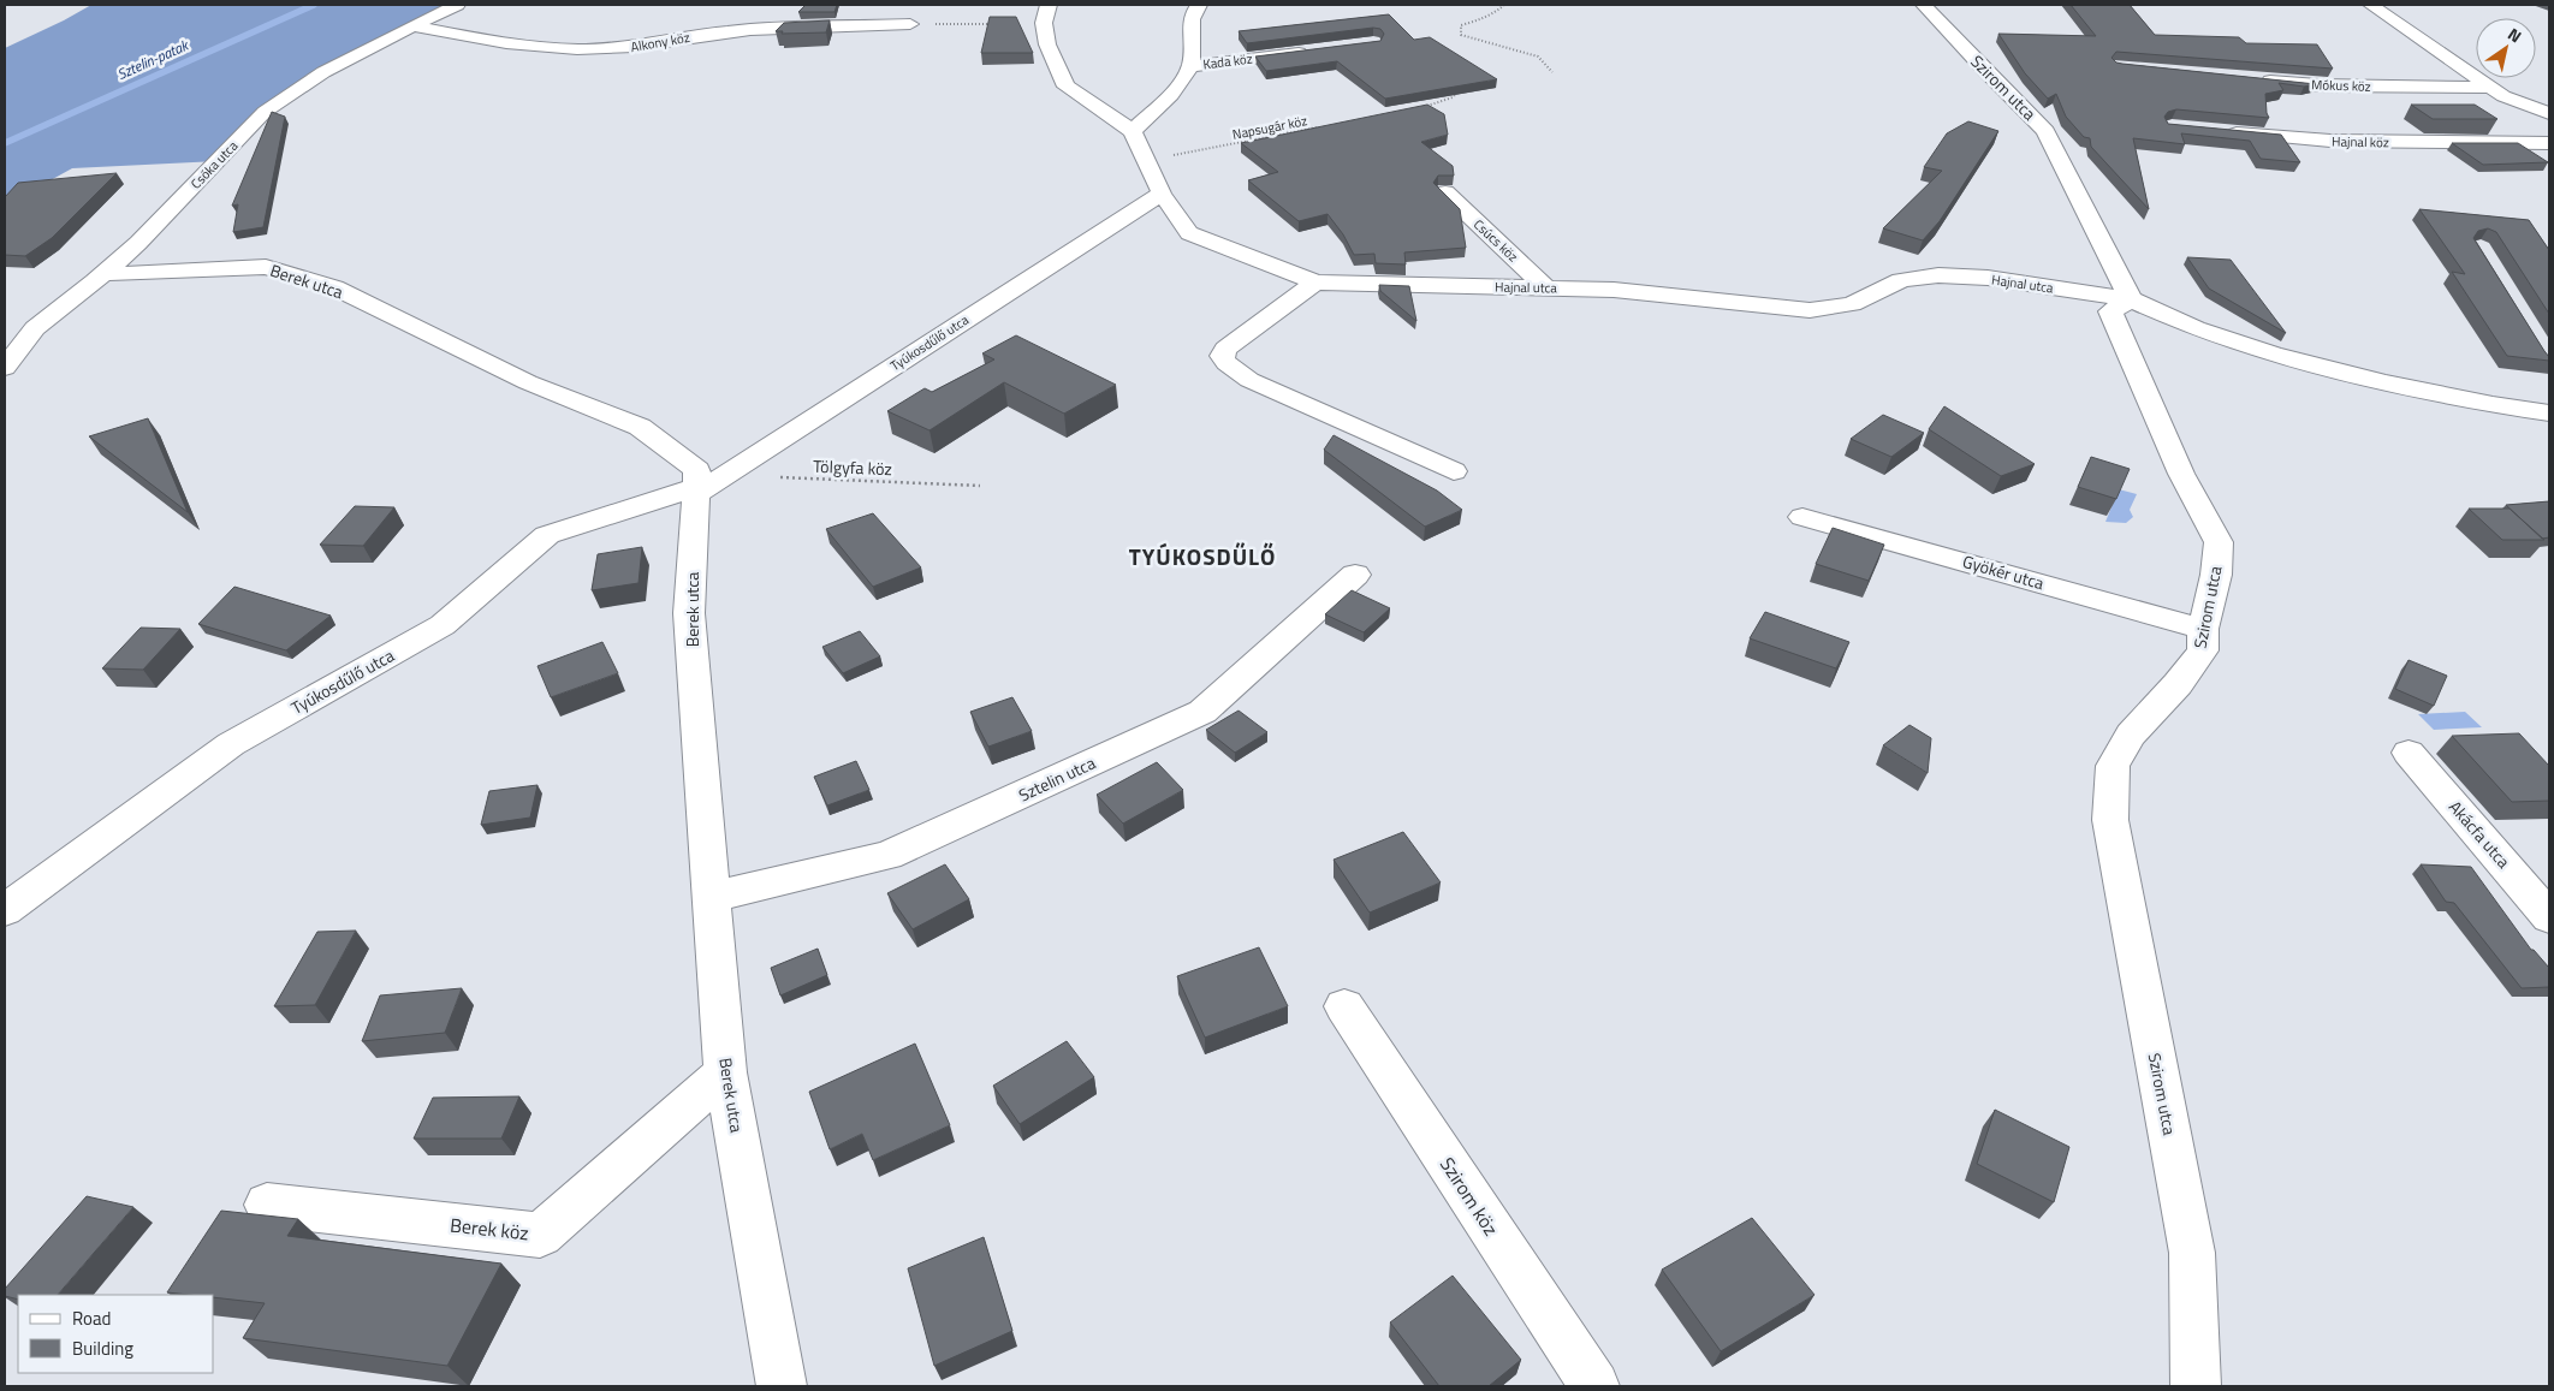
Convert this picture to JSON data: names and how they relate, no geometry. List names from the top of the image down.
{
  "streets": {
    "street": [
      "Alkony köz",
      "Kada köz",
      "Mókus köz",
      "Szirom utca",
      "Hajnal köz",
      "Csóka utca",
      "Csúcs köz",
      "Berek utca",
      "Hajnal utca",
      "Tyúkosdűlő utca",
      "Gyökér utca",
      "Sztelin utca",
      "Akácfa utca",
      "Szirom köz",
      "Berek köz"
    ],
    "path": ["Napsugár köz", "Tölgyfa köz"]
  },
  "crossings": [
    ["Alkony köz", "Csóka utca"],
    ["Szirom utca", "Hajnal utca"],
    ["Szirom utca", "Gyökér utca"],
    ["Napsugár köz", "Hajnal utca"],
    ["Csóka utca", "Berek utca"],
    ["Csúcs köz", "Hajnal utca"],
    ["Berek utca", "Tyúkosdűlő utca"],
    ["Berek utca", "Tölgyfa köz"],
    ["Berek utca", "Sztelin utca"],
    ["Berek utca", "Berek köz"],
    ["Hajnal utca", "Tyúkosdűlő utca"],
    ["Tyúkosdűlő utca", "Tölgyfa köz"]
  ],
  "districts": ["TYÚKOSDŰLŐ"],
  "water": ["Sztelin-patak"],
  "legend": ["Road", "Building"],
  "north": "top right"
}
